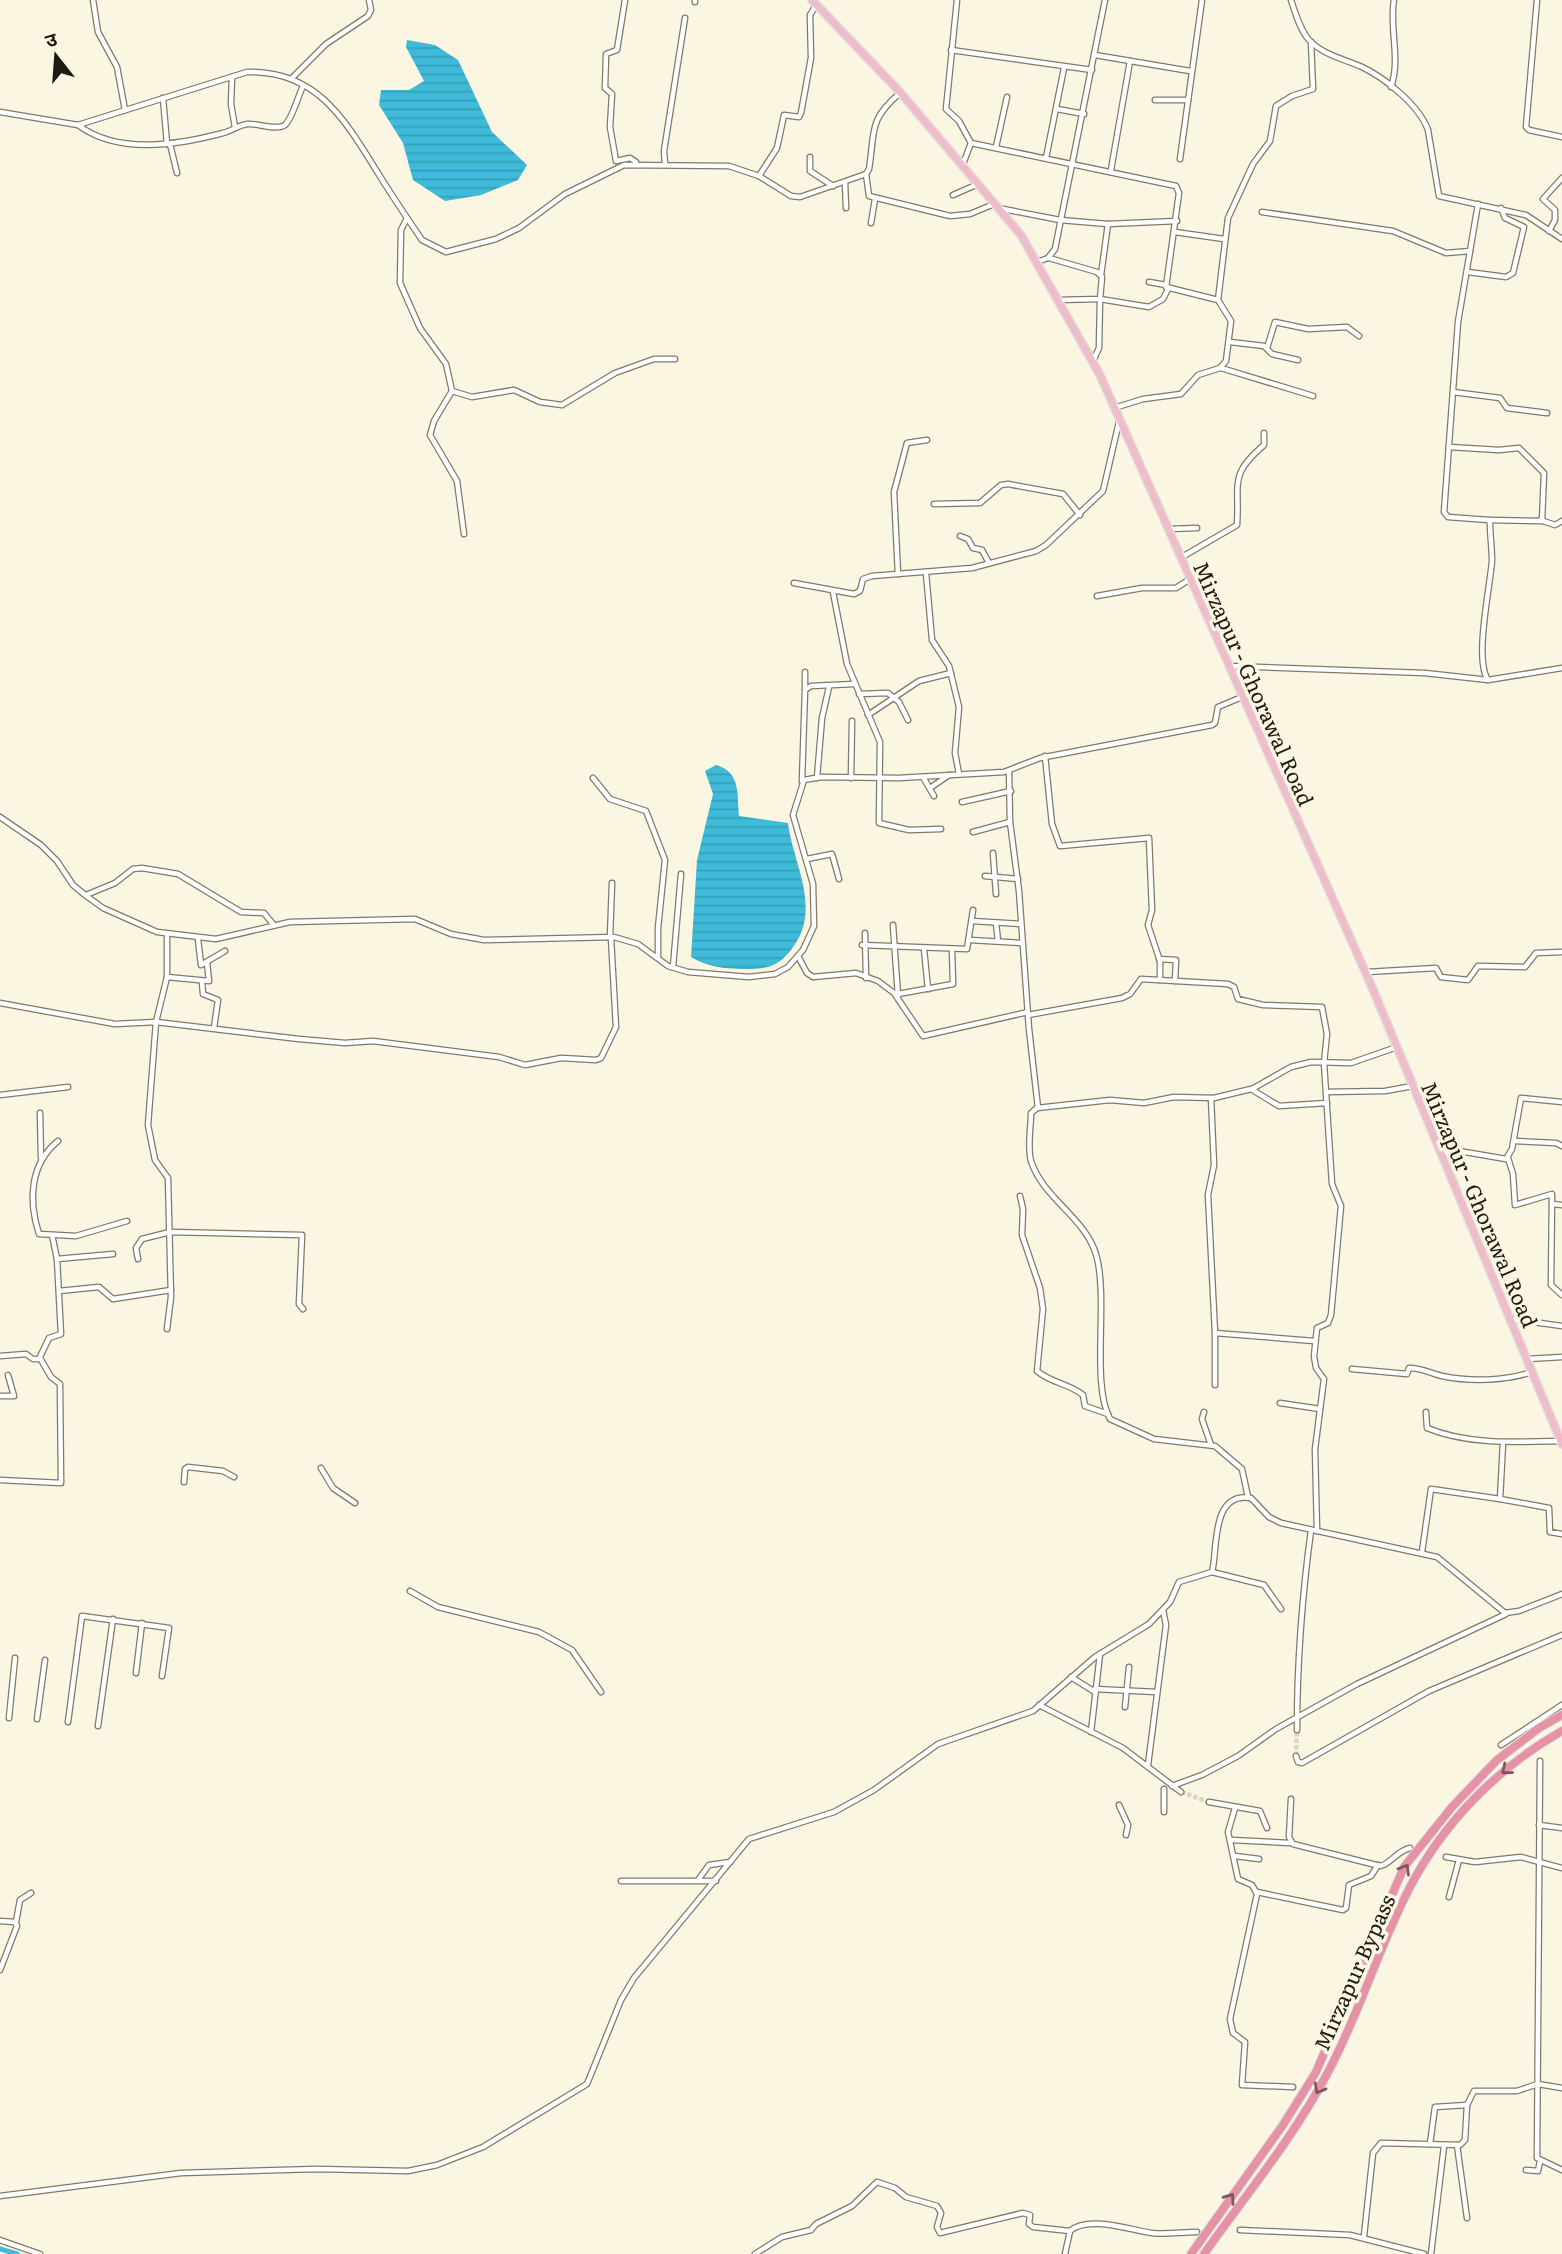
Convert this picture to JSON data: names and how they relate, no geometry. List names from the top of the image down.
{
  "streets": {
    "highway": ["Mirzapur Bypass"],
    "main road": ["Mirzapur - Ghorawal Road"]
  },
  "north": "top"
}
